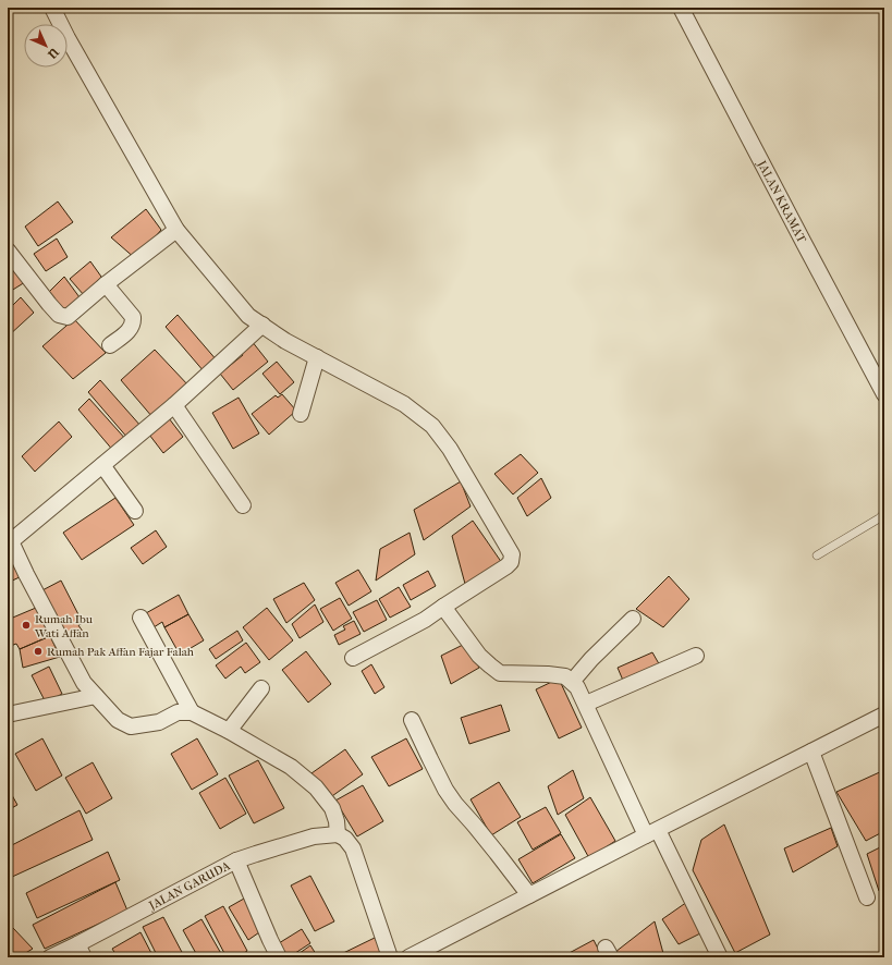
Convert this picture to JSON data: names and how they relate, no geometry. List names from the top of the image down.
{
  "streets": {
    "street": ["JALAN KRAMAT", "JALAN GARUDA"]
  },
  "places": ["Rumah Ibu Wati Affan", "Rumah Pak Affan Fajar Falah"],
  "north": "bottom right"
}
